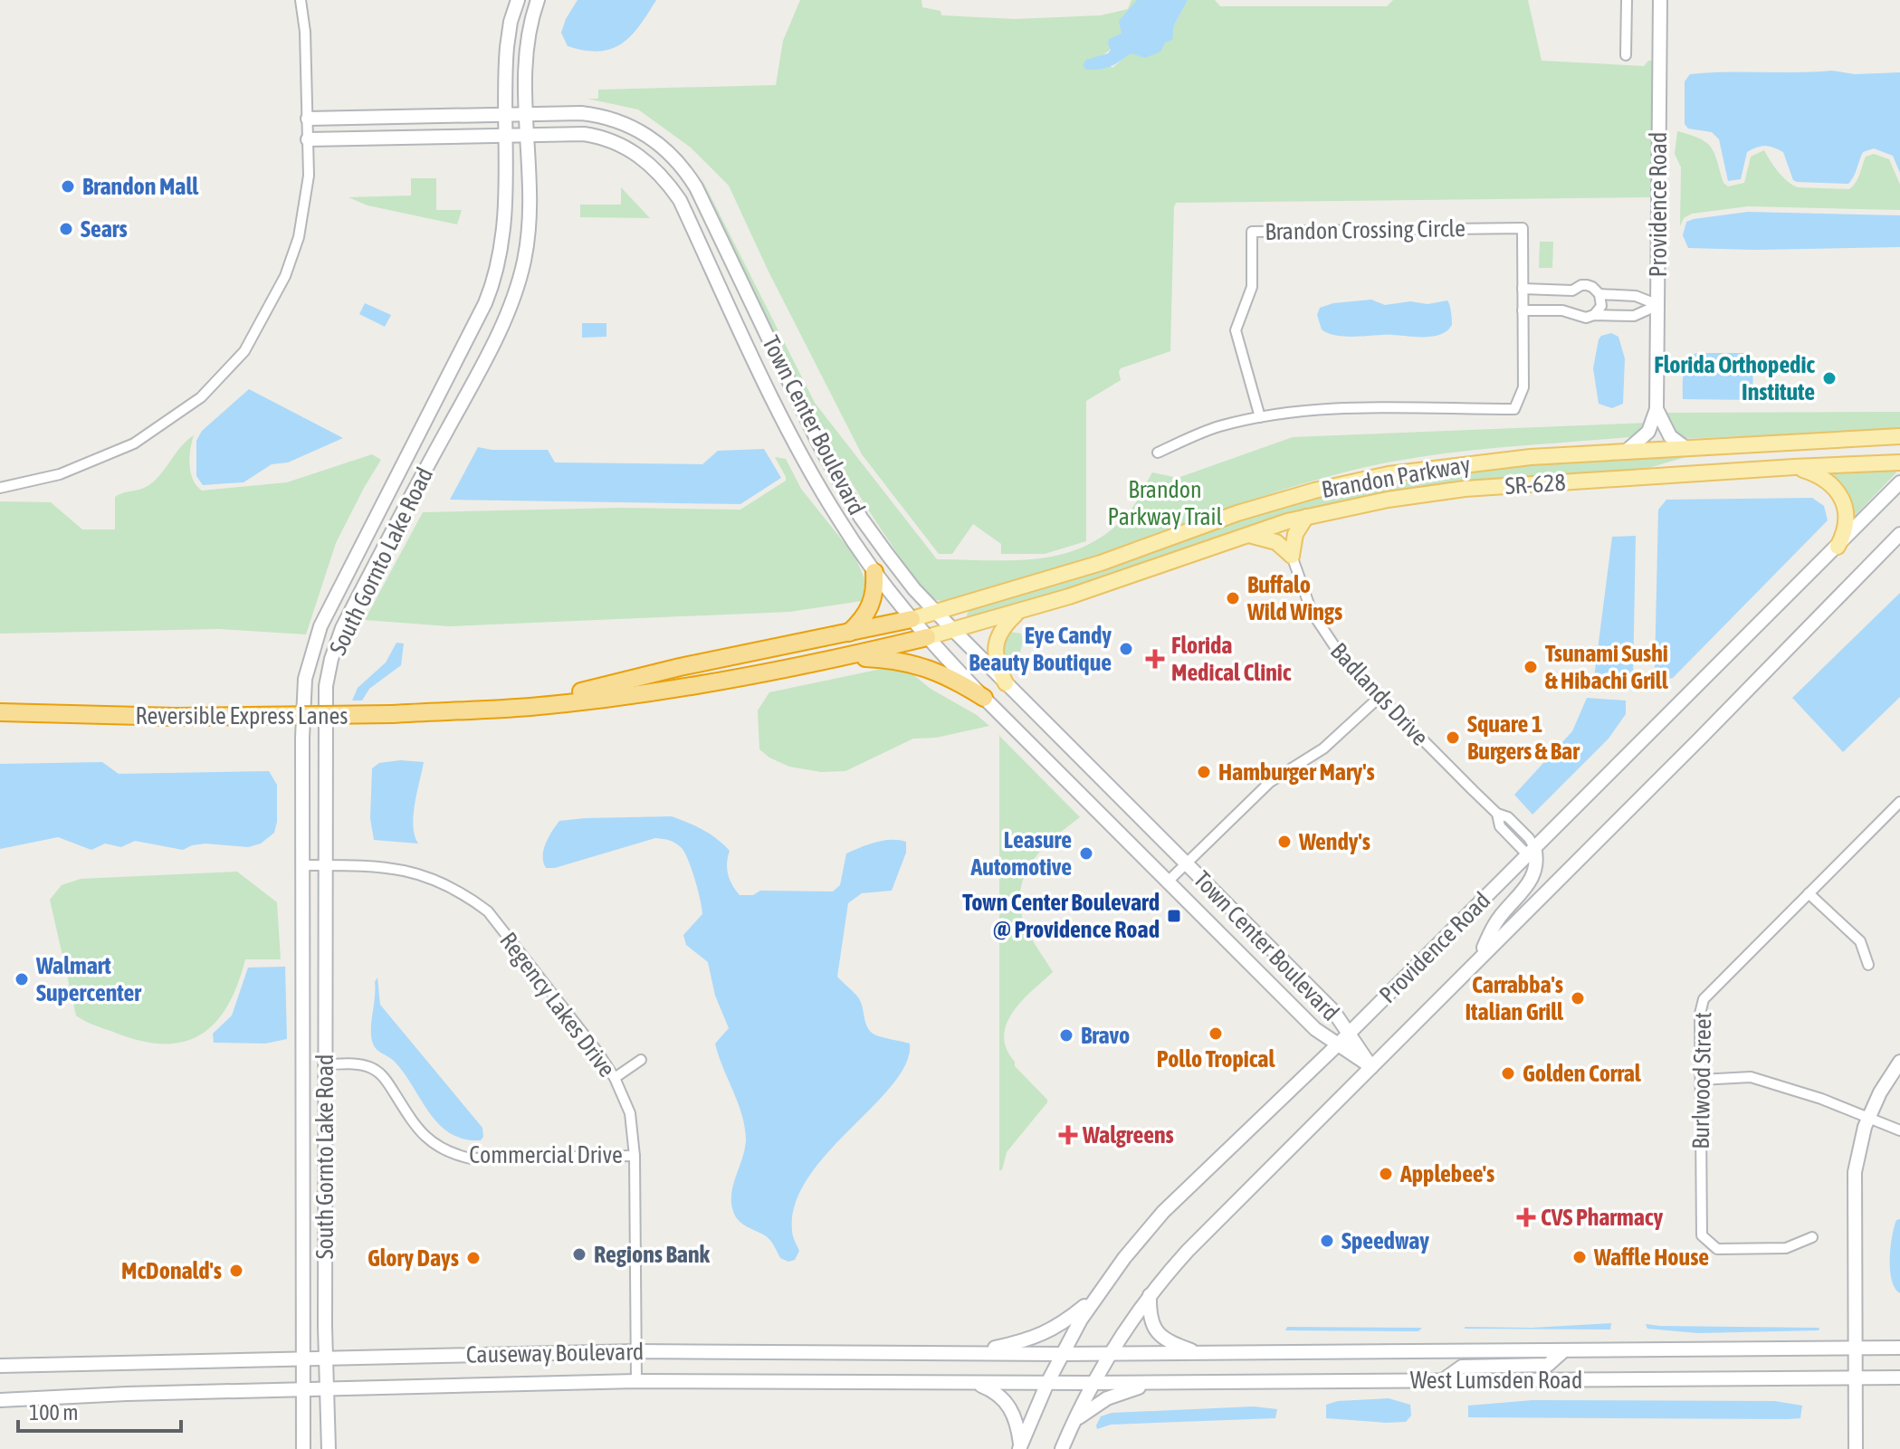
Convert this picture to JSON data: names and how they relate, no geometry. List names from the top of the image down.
{
  "streets": {
    "highway": ["Reversible Express Lanes"],
    "main road": [
      "Providence Road",
      "Town Center Boulevard",
      "Brandon Parkway",
      "SR-628",
      "South Gornto Lake Road",
      "Causeway Boulevard",
      "West Lumsden Road"
    ],
    "street": [
      "Brandon Crossing Circle",
      "Badlands Drive",
      "Regency Lakes Drive",
      "Burlwood Street",
      "Commercial Drive"
    ]
  },
  "crossings": [
    ["Providence Road", "Town Center Boulevard"],
    ["Providence Road", "Brandon Parkway"],
    ["Providence Road", "Badlands Drive"],
    ["Providence Road", "Causeway Boulevard"],
    ["Providence Road", "West Lumsden Road"],
    ["Town Center Boulevard", "Brandon Parkway"],
    ["Town Center Boulevard", "South Gornto Lake Road"],
    ["Town Center Boulevard", "Reversible Express Lanes"],
    ["Brandon Parkway", "Reversible Express Lanes"],
    ["South Gornto Lake Road", "Regency Lakes Drive"],
    ["South Gornto Lake Road", "Commercial Drive"],
    ["South Gornto Lake Road", "Causeway Boulevard"],
    ["Regency Lakes Drive", "Commercial Drive"],
    ["Regency Lakes Drive", "Causeway Boulevard"],
    ["Causeway Boulevard", "West Lumsden Road"]
  ],
  "parks": ["Brandon Parkway Trail"],
  "places": {
    "other": [
      "Brandon Mall",
      "Sears",
      "Florida Orthopedic Institute",
      "Buffalo Wild Wings",
      "Eye Candy Beauty Boutique",
      "Tsunami Sushi & Hibachi Grill",
      "Square 1 Burgers & Bar",
      "Hamburger Mary's",
      "Wendy's",
      "Leasure Automotive",
      "Walmart Supercenter",
      "Carrabba's Italian Grill",
      "Pollo Tropical",
      "Bravo",
      "Golden Corral",
      "Applebee's",
      "Speedway",
      "Regions Bank",
      "Waffle House",
      "Glory Days",
      "McDonald's"
    ],
    "health": ["Florida Medical Clinic", "Walgreens", "CVS Pharmacy"],
    "transit": ["Town Center Boulevard @ Providence Road"]
  },
  "scale_bar": "100 m"
}
